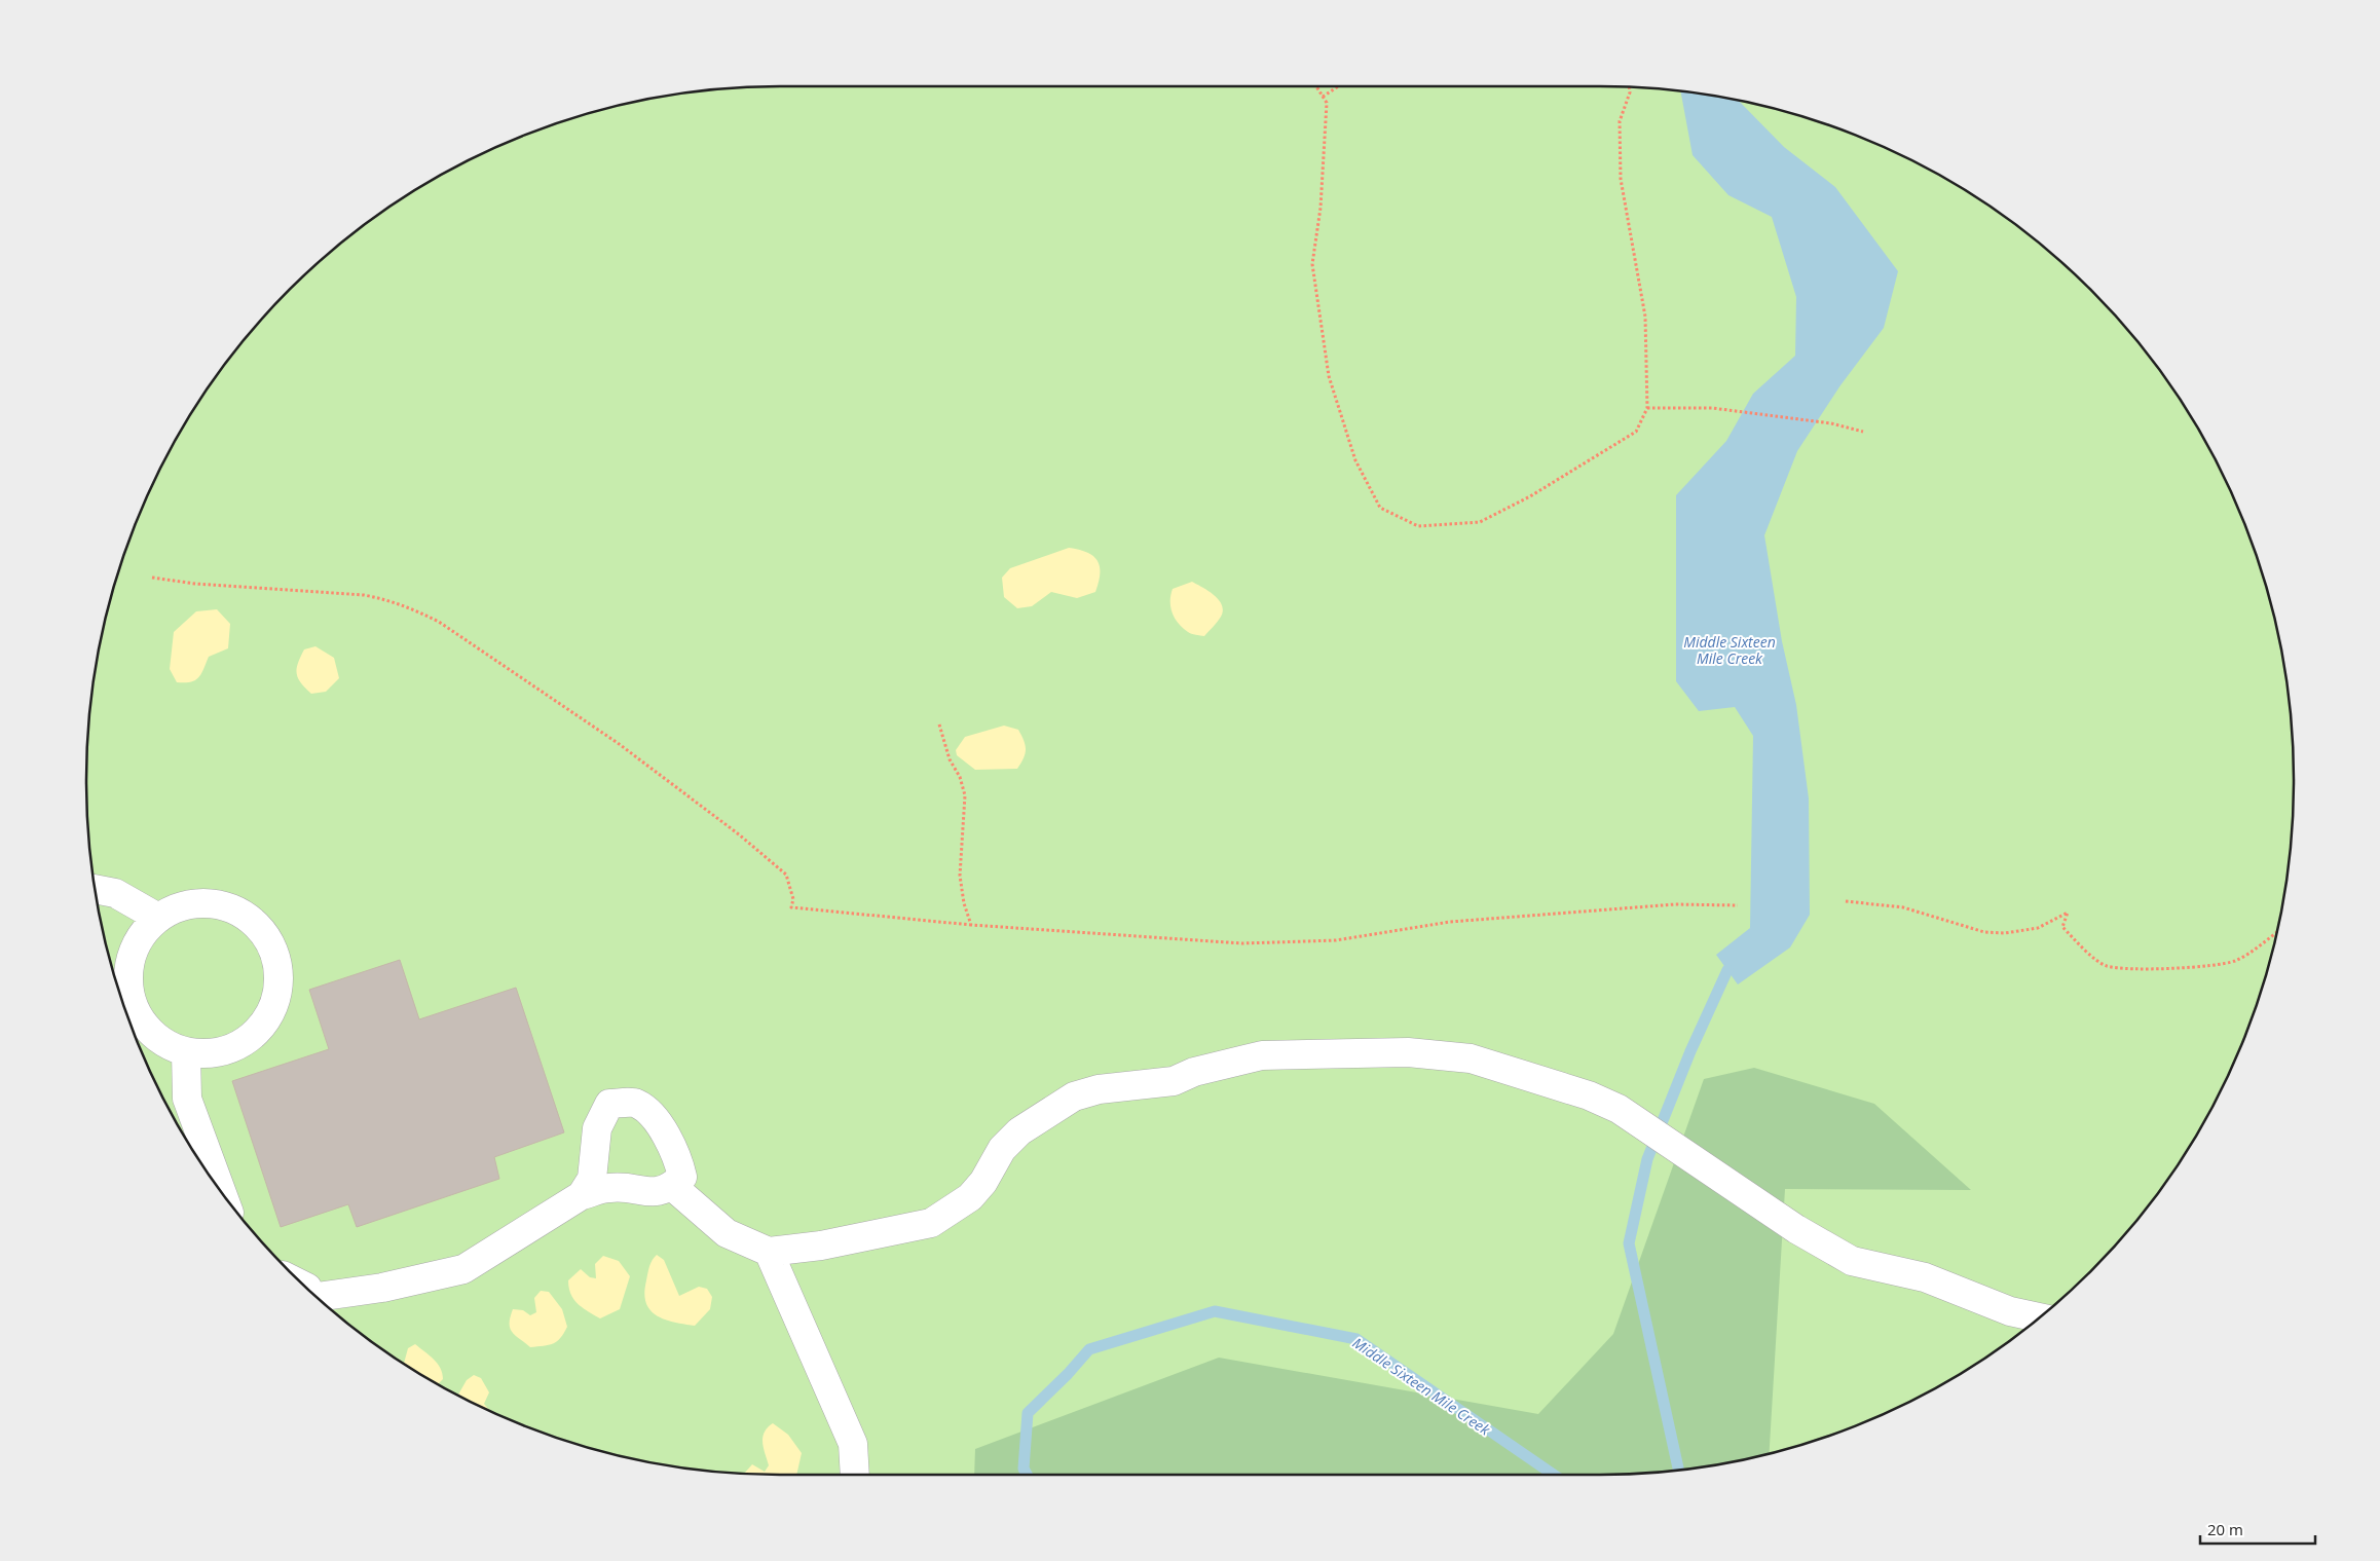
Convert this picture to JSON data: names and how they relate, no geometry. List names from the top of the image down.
{
  "water": ["Middle Sixteen Mile Creek"],
  "scale_bar": "20 m"
}
